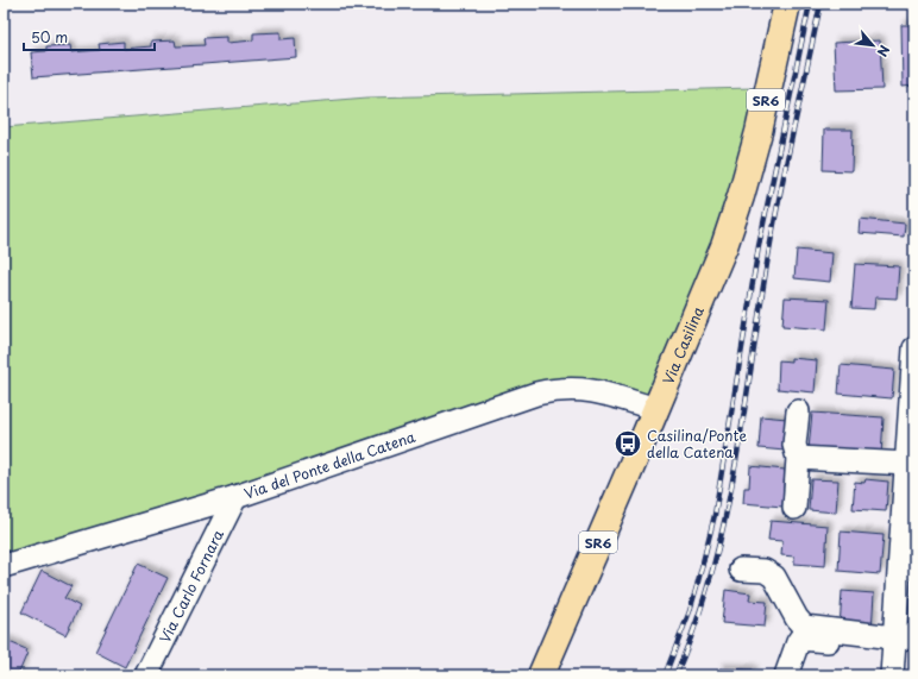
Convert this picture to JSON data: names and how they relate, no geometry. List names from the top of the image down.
{
  "streets": {
    "main road": ["SR6", "Via Casilina"],
    "street": ["Via del Ponte della Catena", "Via Carlo Fornara"]
  },
  "crossings": [
    ["Via Casilina", "Via del Ponte della Catena"],
    ["Via del Ponte della Catena", "Via Carlo Fornara"]
  ],
  "places": {
    "bus stop": ["Casilina/Ponte della Catena"]
  },
  "scale_bar": "50 m",
  "north": "bottom right"
}
